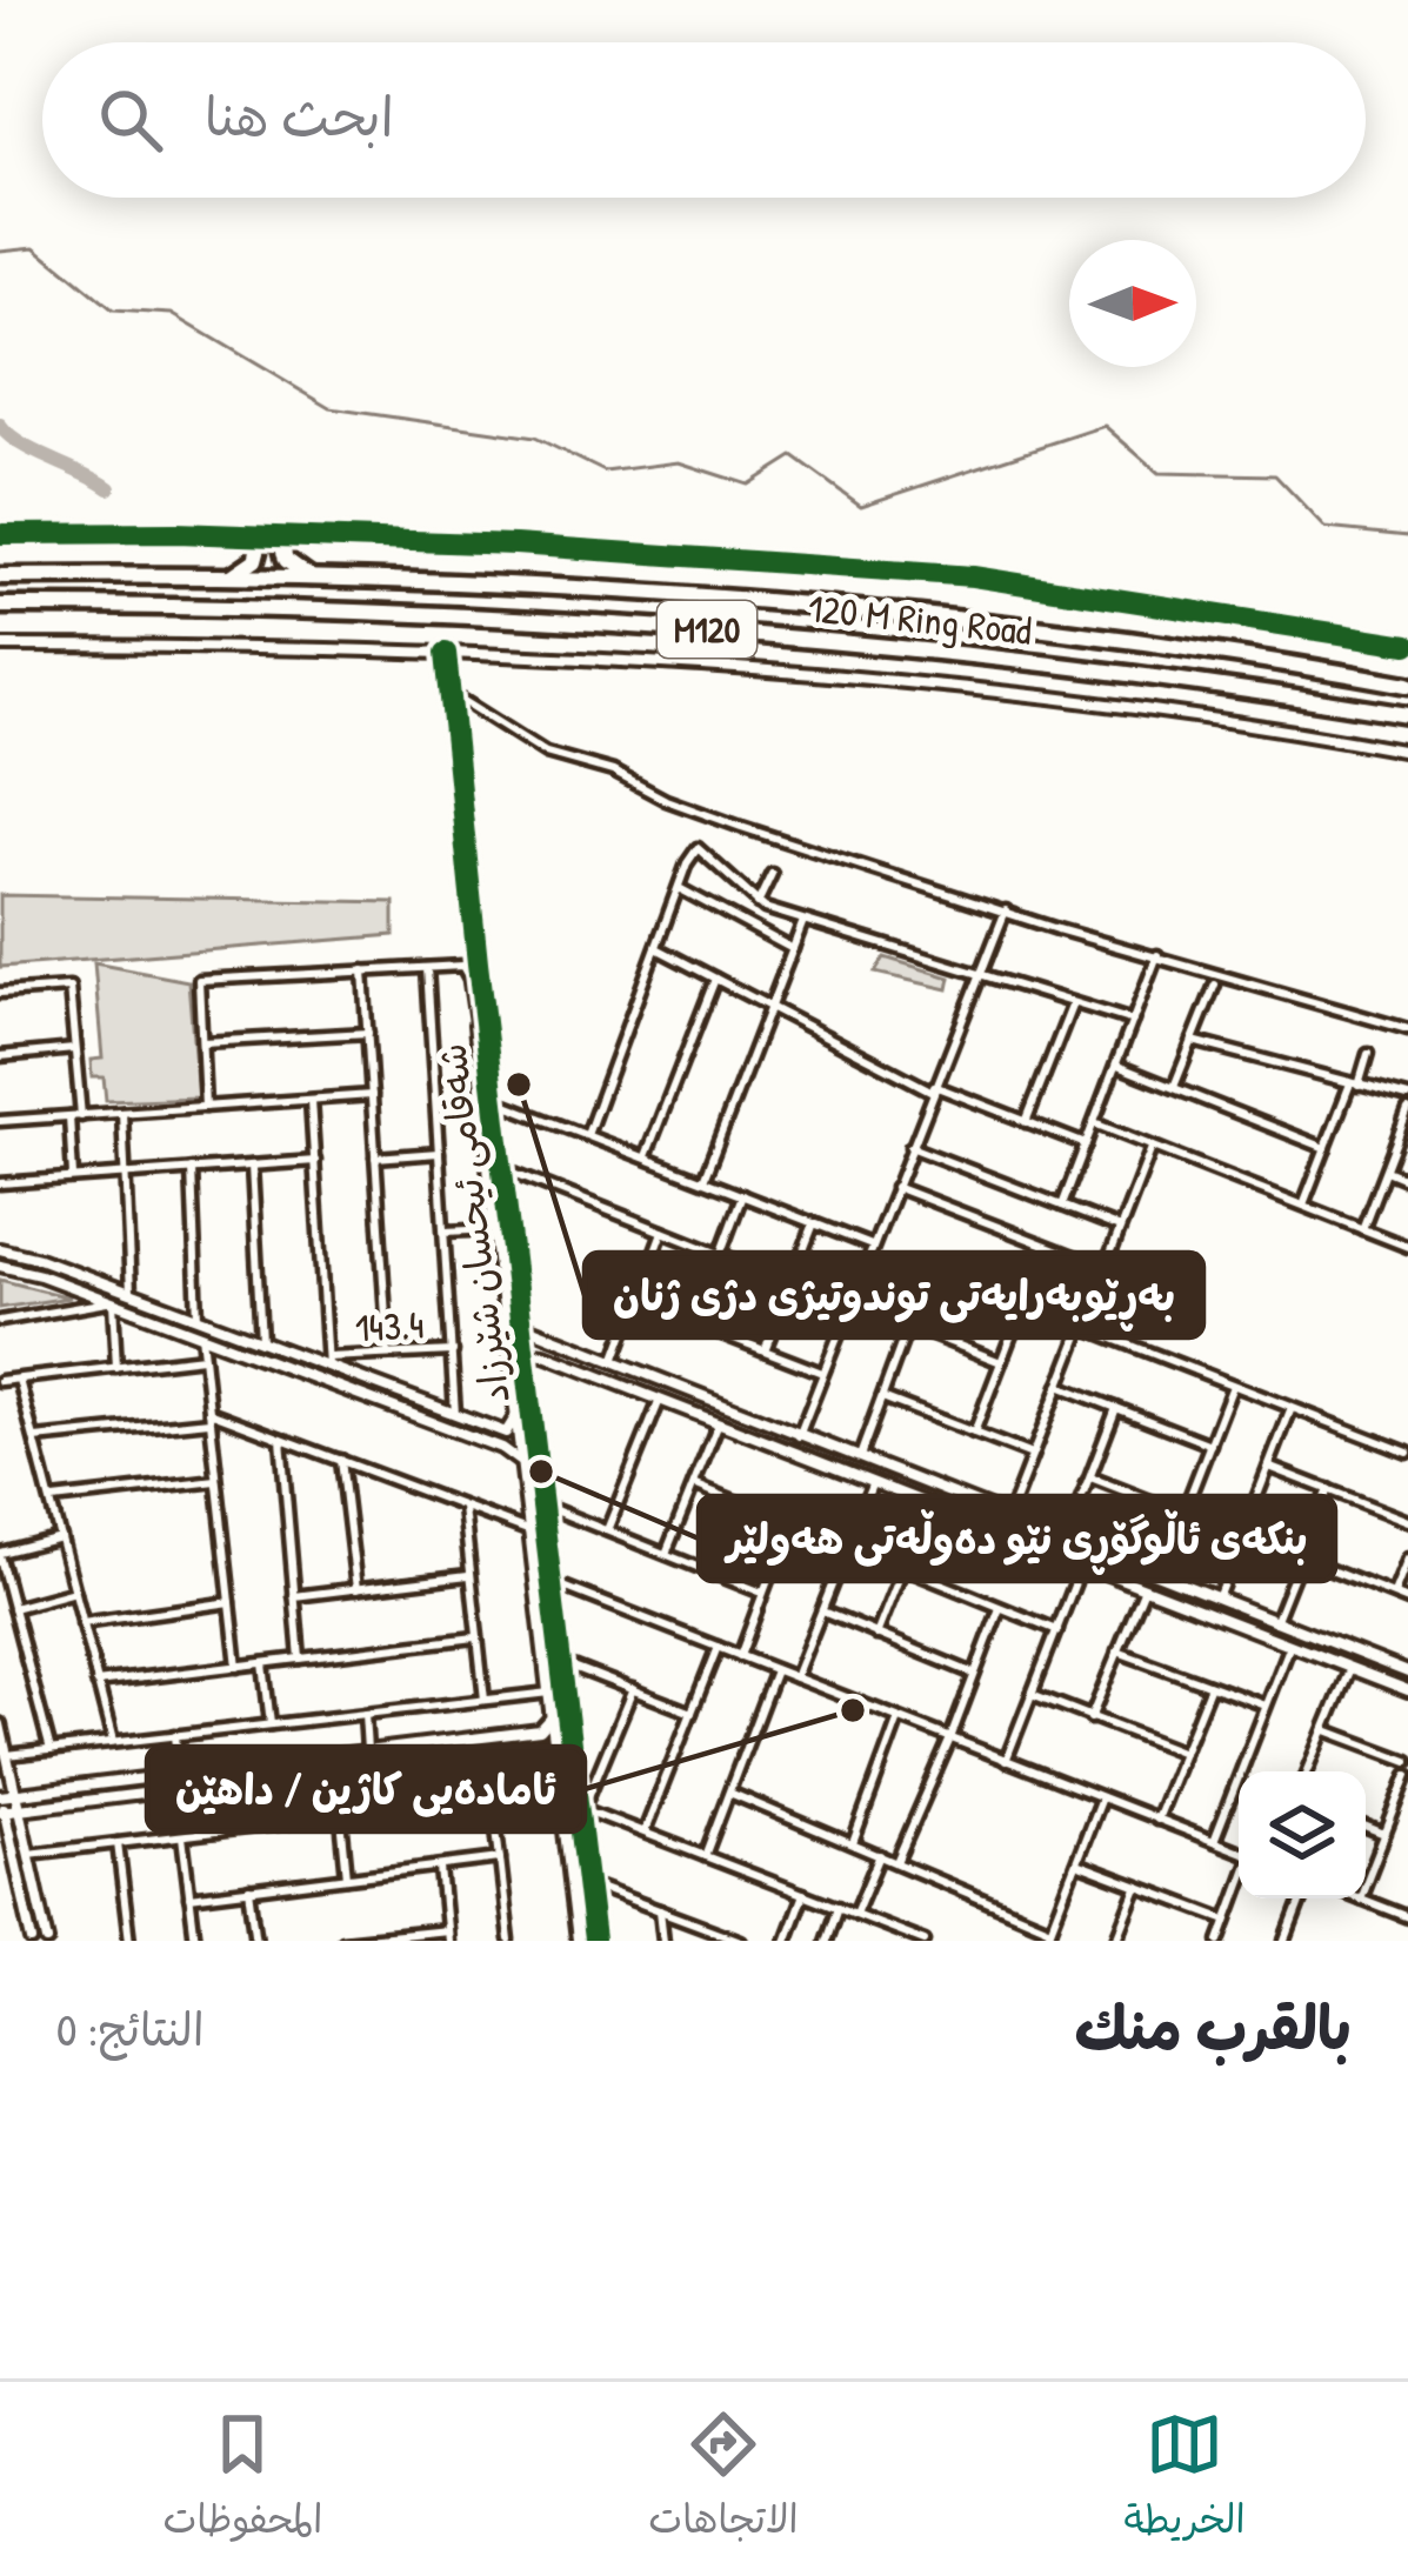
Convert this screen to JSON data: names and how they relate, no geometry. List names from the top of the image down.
{
  "streets": {
    "highway": ["120 M Ring Road", "M120"],
    "street": ["شەقامی ئیحسان شێرزاد", "143.4"]
  },
  "places": ["بەڕێوبەرایەتی توندوتیژی دژی ژنان", "بنکەی ئاڵوگۆڕی نێو دەوڵەتی هەولێر", "ئامادەيی کاژين / داهێن"],
  "north": "right",
  "page": {
    "search": "ابحث هنا",
    "heading": ["بالقرب منك", "النتائج: 0"],
    "nav": ["الخريطة", "الاتجاهات", "المحفوظات"]
  }
}
